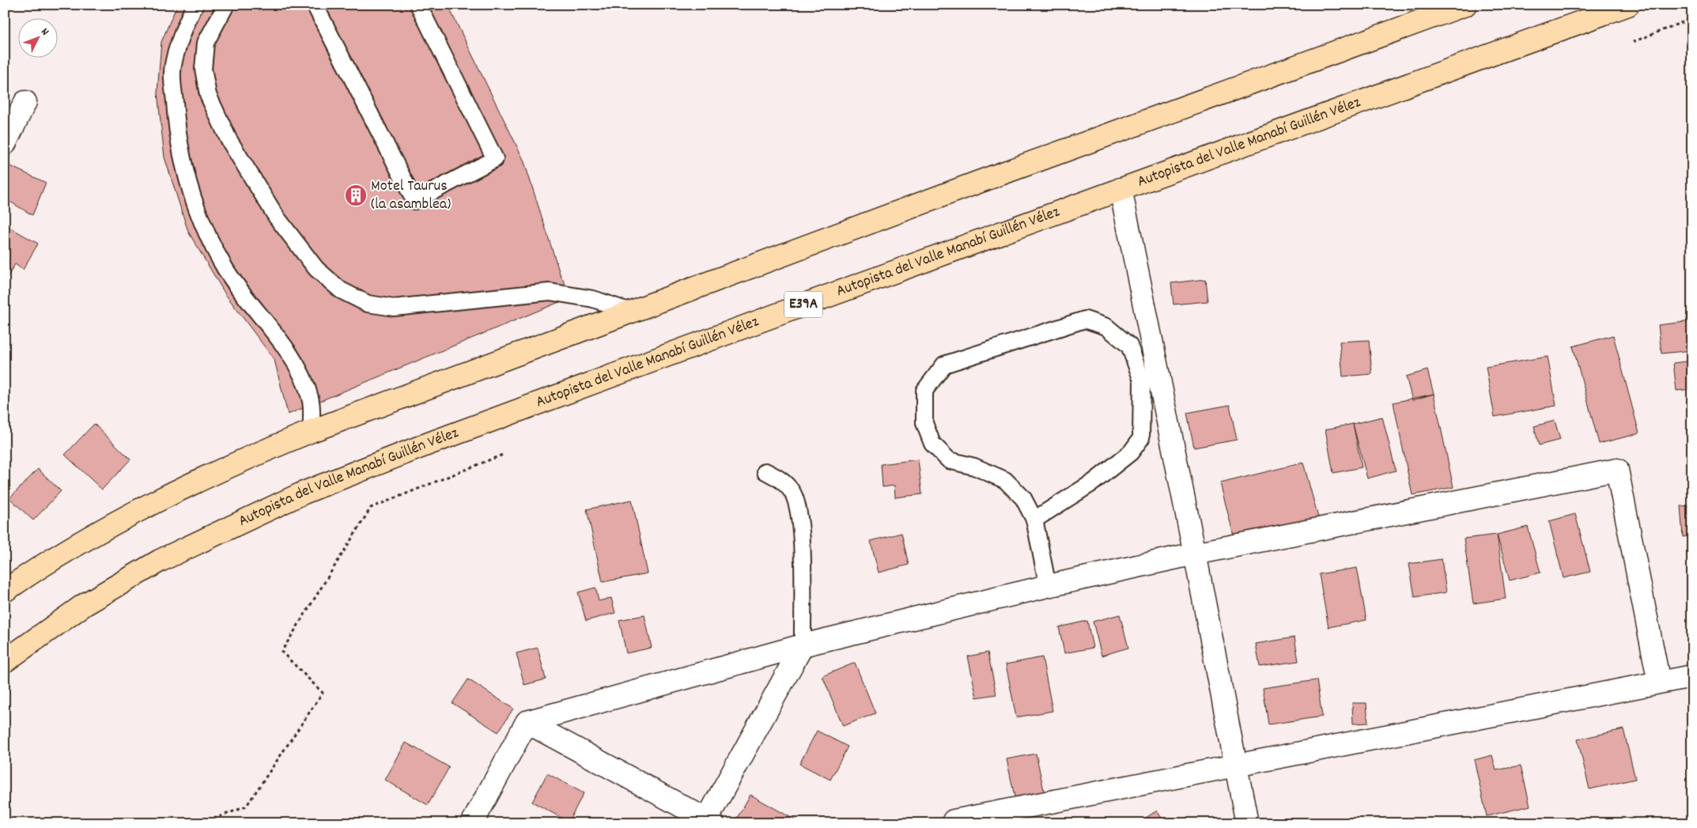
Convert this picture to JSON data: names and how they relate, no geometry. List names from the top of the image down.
{
  "streets": {
    "main road": ["Autopista del Valle Manabí Guillén Vélez", "E39A"]
  },
  "places": {
    "building": ["Motel Taurus (la asamblea)"]
  },
  "north": "top right"
}
